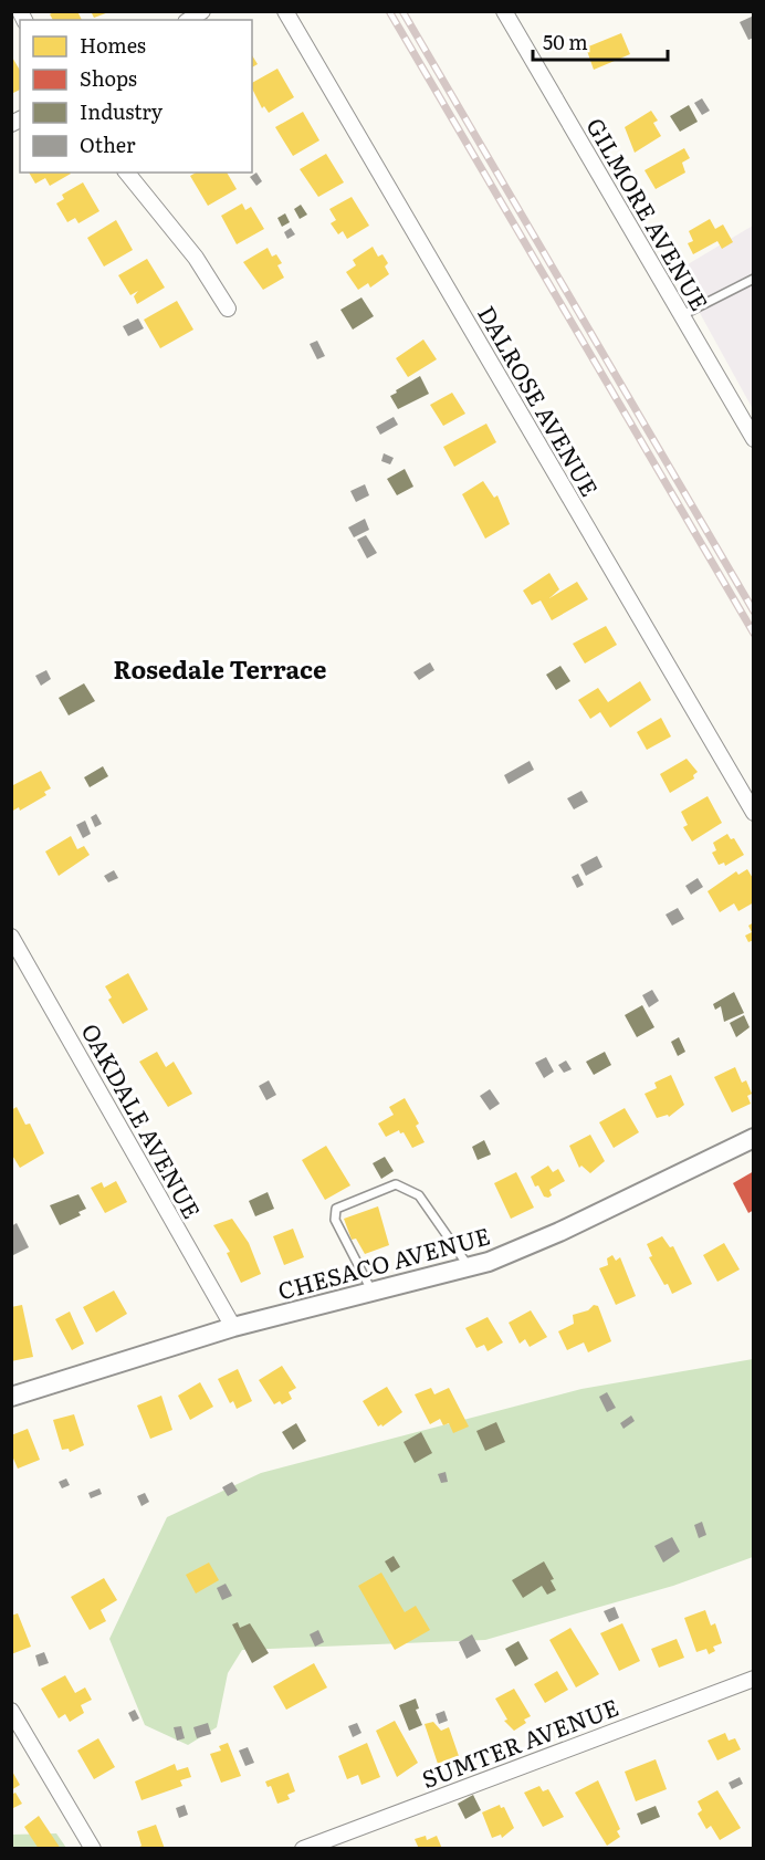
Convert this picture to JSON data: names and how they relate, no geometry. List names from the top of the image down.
{
  "streets": {
    "street": [
      "GILMORE AVENUE",
      "DALROSE AVENUE",
      "OAKDALE AVENUE",
      "CHESACO AVENUE",
      "SUMTER AVENUE"
    ]
  },
  "crossings": [
    ["OAKDALE AVENUE", "CHESACO AVENUE"]
  ],
  "districts": ["Rosedale Terrace"],
  "legend": [
    "Homes",
    "Shops",
    "Industry",
    "Other"
  ],
  "scale_bar": "50 m"
}
